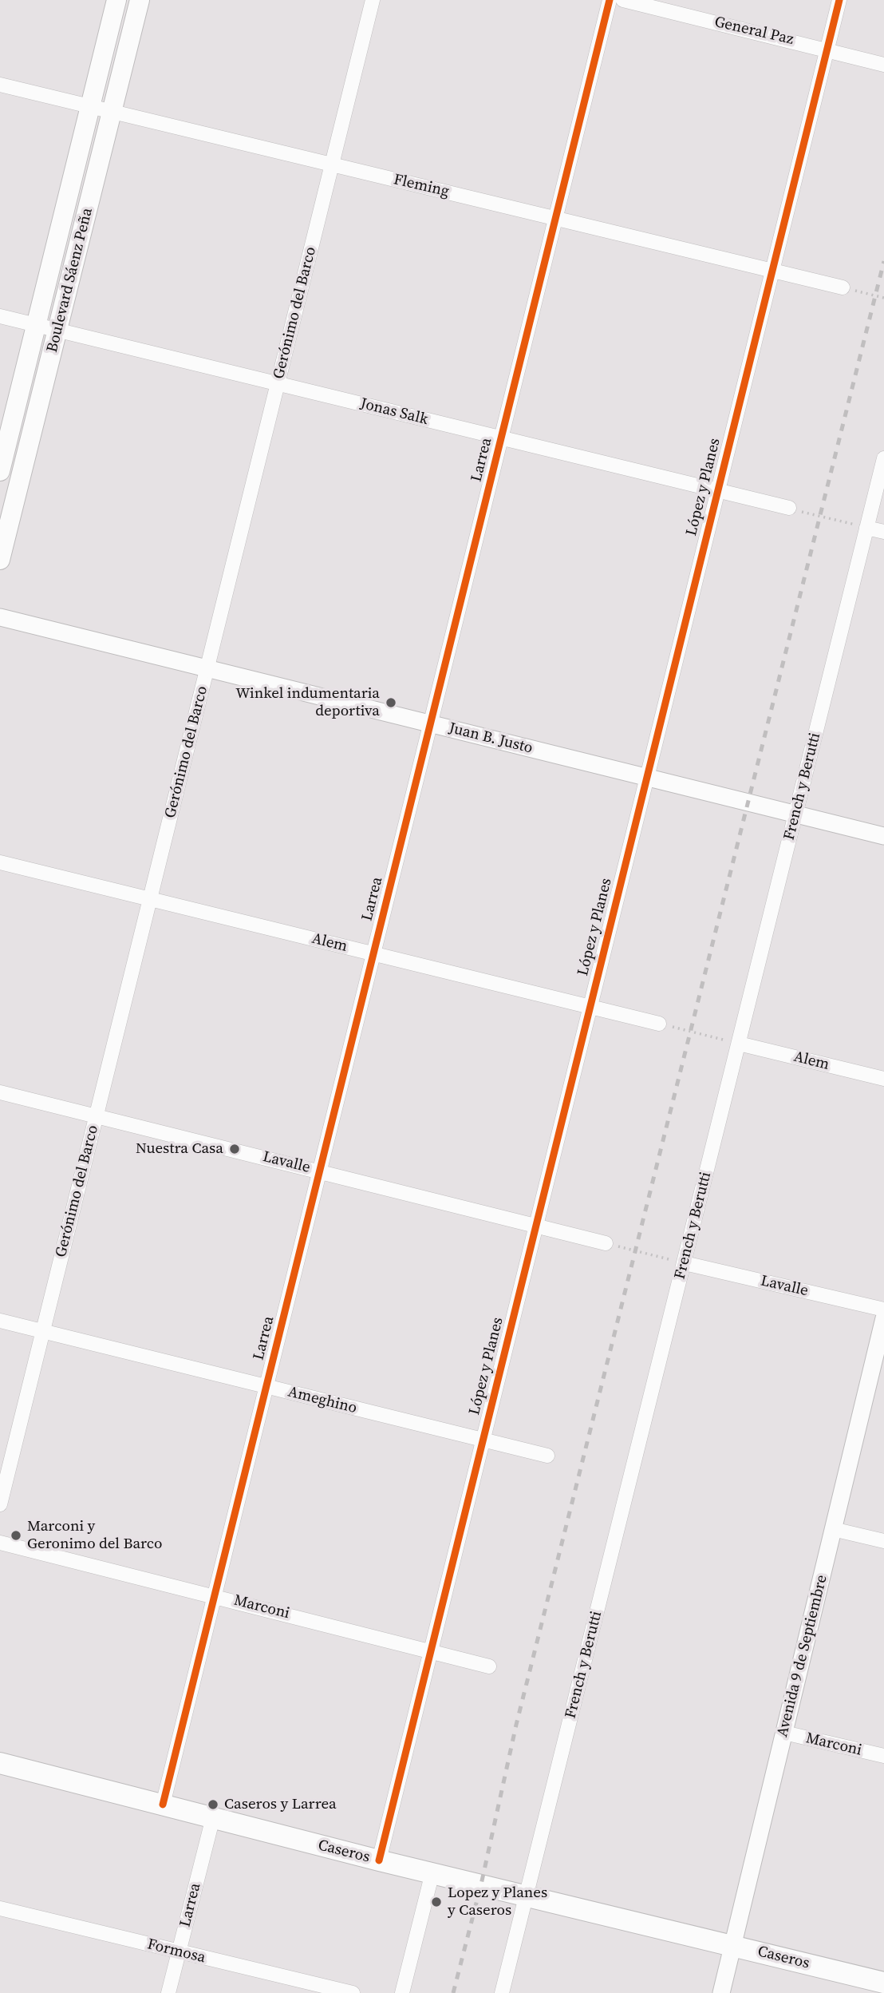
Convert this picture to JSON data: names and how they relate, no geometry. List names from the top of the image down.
{
  "streets": {
    "main road": ["Boulevard Sáenz Peña", "Caseros"],
    "street": [
      "General Paz",
      "Fleming",
      "Gerónimo del Barco",
      "Jonas Salk",
      "Larrea",
      "López y Planes",
      "Juan B. Justo",
      "French y Berutti",
      "Alem",
      "Lavalle",
      "Ameghino",
      "Marconi",
      "Avenida 9 de Septiembre",
      "Formosa"
    ]
  },
  "crossings": [
    ["General Paz", "López y Planes"],
    ["Fleming", "Boulevard Sáenz Peña"],
    ["Fleming", "Gerónimo del Barco"],
    ["Fleming", "Larrea"],
    ["Fleming", "López y Planes"],
    ["Boulevard Sáenz Peña", "Jonas Salk"],
    ["Gerónimo del Barco", "Jonas Salk"],
    ["Gerónimo del Barco", "Juan B. Justo"],
    ["Gerónimo del Barco", "Alem"],
    ["Gerónimo del Barco", "Lavalle"],
    ["Gerónimo del Barco", "Ameghino"],
    ["Jonas Salk", "Larrea"],
    ["Jonas Salk", "López y Planes"],
    ["Larrea", "Juan B. Justo"],
    ["Larrea", "Alem"],
    ["Larrea", "Lavalle"],
    ["Larrea", "Ameghino"],
    ["Larrea", "Marconi"],
    ["Larrea", "Caseros"],
    ["Larrea", "Formosa"],
    ["López y Planes", "Juan B. Justo"],
    ["López y Planes", "Alem"],
    ["López y Planes", "Lavalle"],
    ["López y Planes", "Ameghino"],
    ["López y Planes", "Marconi"],
    ["López y Planes", "Caseros"],
    ["Juan B. Justo", "French y Berutti"],
    ["French y Berutti", "Alem"],
    ["French y Berutti", "Lavalle"],
    ["French y Berutti", "Caseros"],
    ["Marconi", "Avenida 9 de Septiembre"],
    ["Avenida 9 de Septiembre", "Caseros"]
  ],
  "places": [
    "Winkel indumentaria deportiva",
    "Nuestra Casa",
    "Marconi y Geronimo del Barco",
    "Caseros y Larrea",
    "Lopez y Planes y Caseros"
  ]
}
